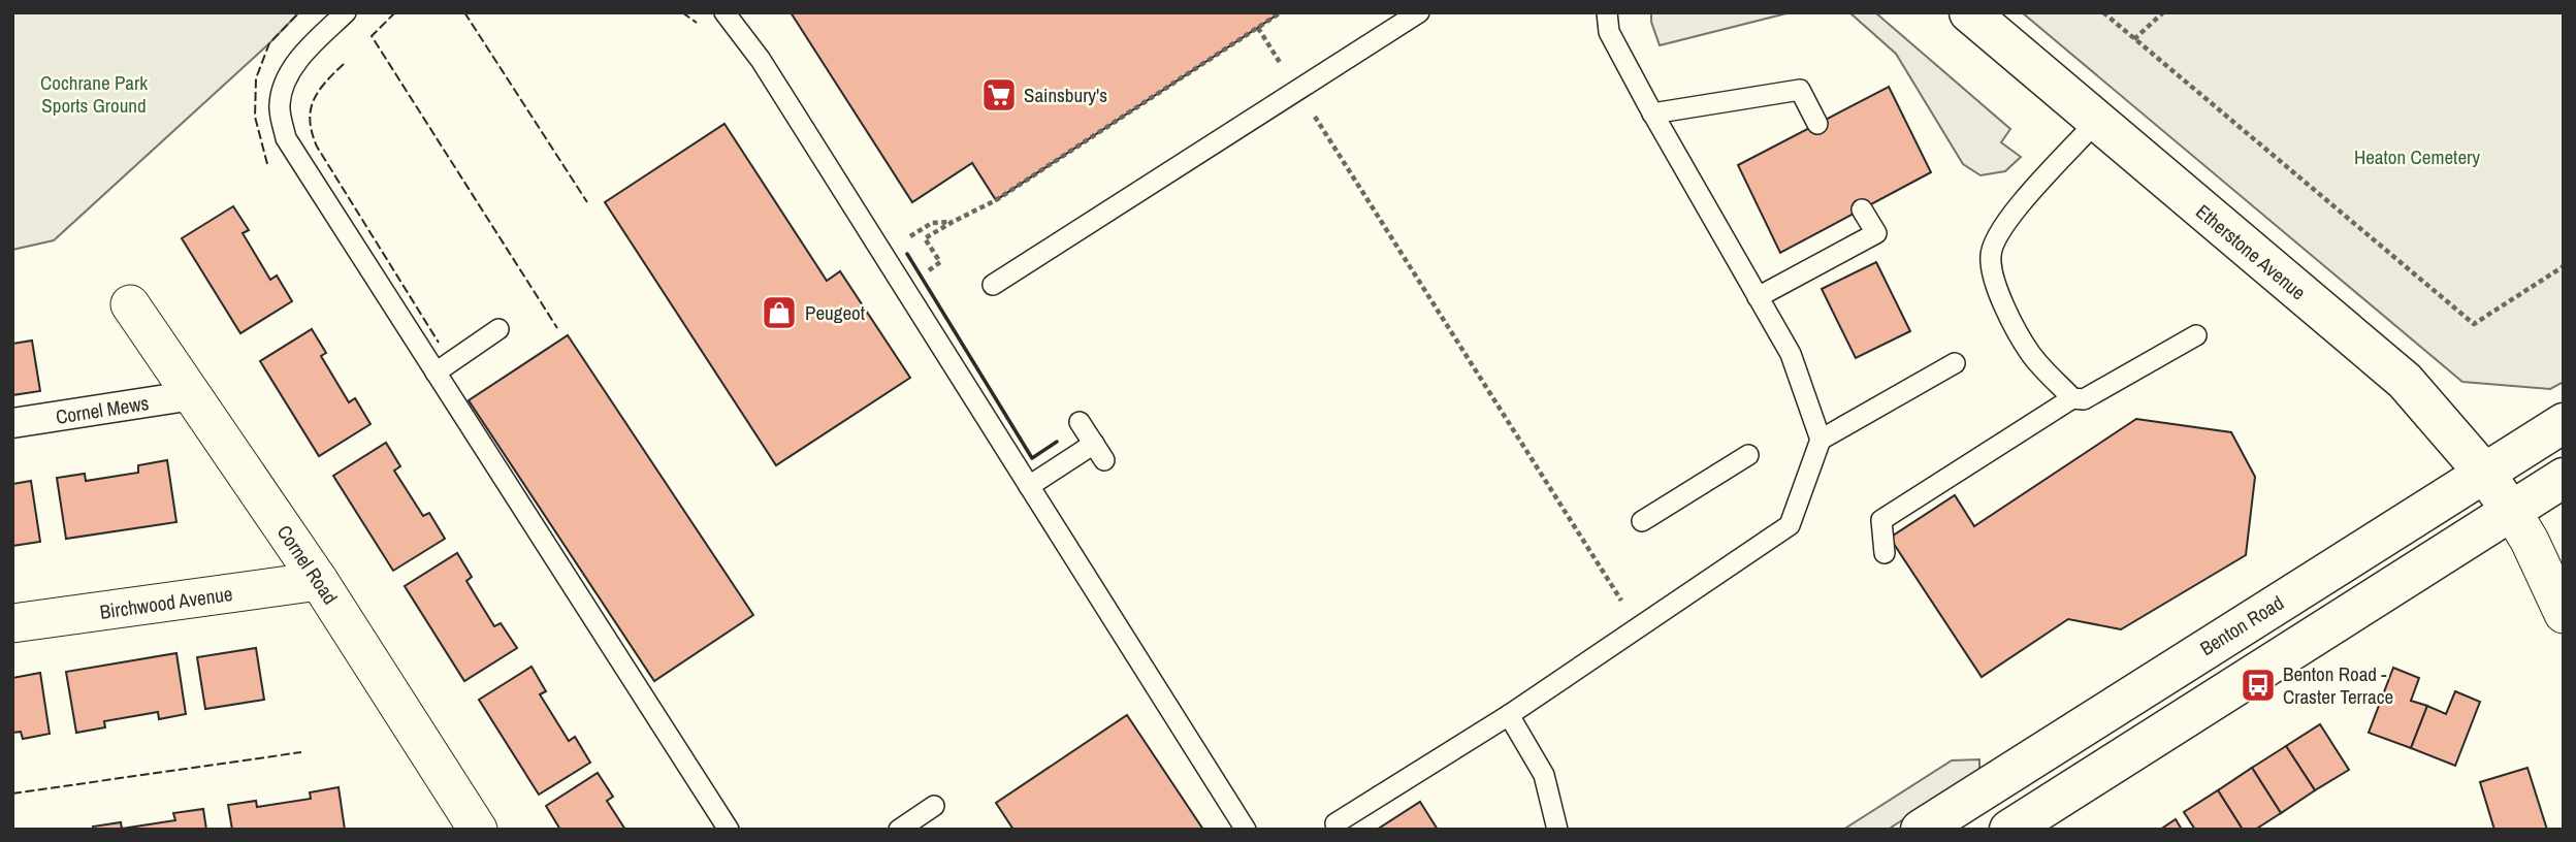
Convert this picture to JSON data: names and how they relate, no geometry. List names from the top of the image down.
{
  "streets": {
    "main road": ["Etherstone Avenue", "Benton Road"],
    "street": ["Cornel Mews", "Cornel Road", "Birchwood Avenue"]
  },
  "crossings": [
    ["Etherstone Avenue", "Benton Road"],
    ["Cornel Mews", "Cornel Road"],
    ["Cornel Road", "Birchwood Avenue"]
  ],
  "parks": ["Cochrane Park Sports Ground", "Heaton Cemetery"],
  "places": {
    "supermarket": ["Sainsbury's"],
    "shop": ["Peugeot"],
    "bus stop": ["Benton Road - Craster Terrace"]
  }
}
